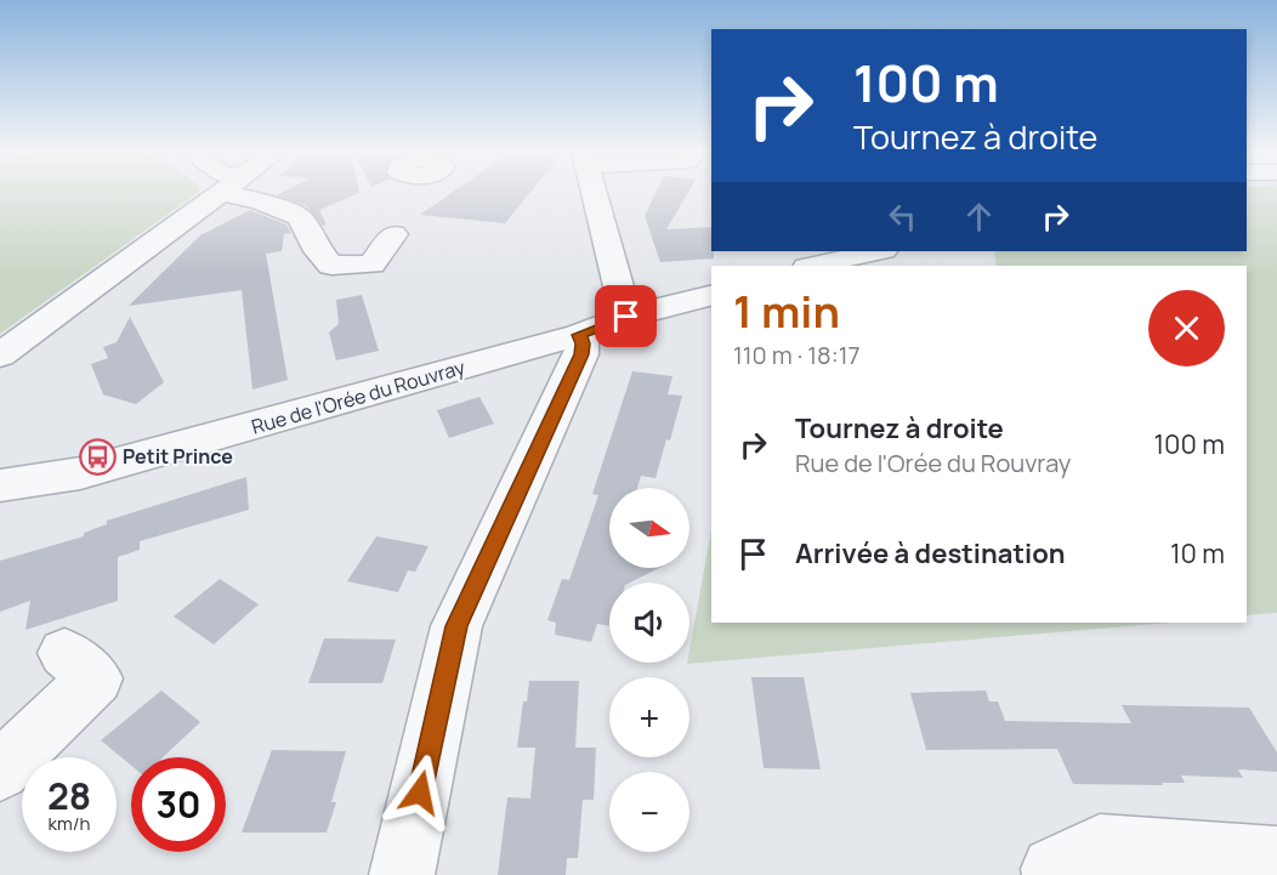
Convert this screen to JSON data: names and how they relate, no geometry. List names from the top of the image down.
{
  "streets": {
    "street": ["Rue de l'Orée du Rouvray"]
  },
  "places": {
    "bus stop": ["Petit Prince"]
  },
  "north": "right",
  "page": {
    "turn": ["100 m", "Tournez à droite"],
    "heading": ["1 min", "110 m · 18:17"],
    "list": [
      {
        "name": "Tournez à droite",
        "note": "Rue de l'Orée du Rouvray",
        "value": "100 m"
      },
      {
        "name": "Arrivée à destination",
        "value": "10 m"
      }
    ],
    "map_buttons": ["+", "−"],
    "speed": "28 km/h",
    "limit": "30"
  }
}
